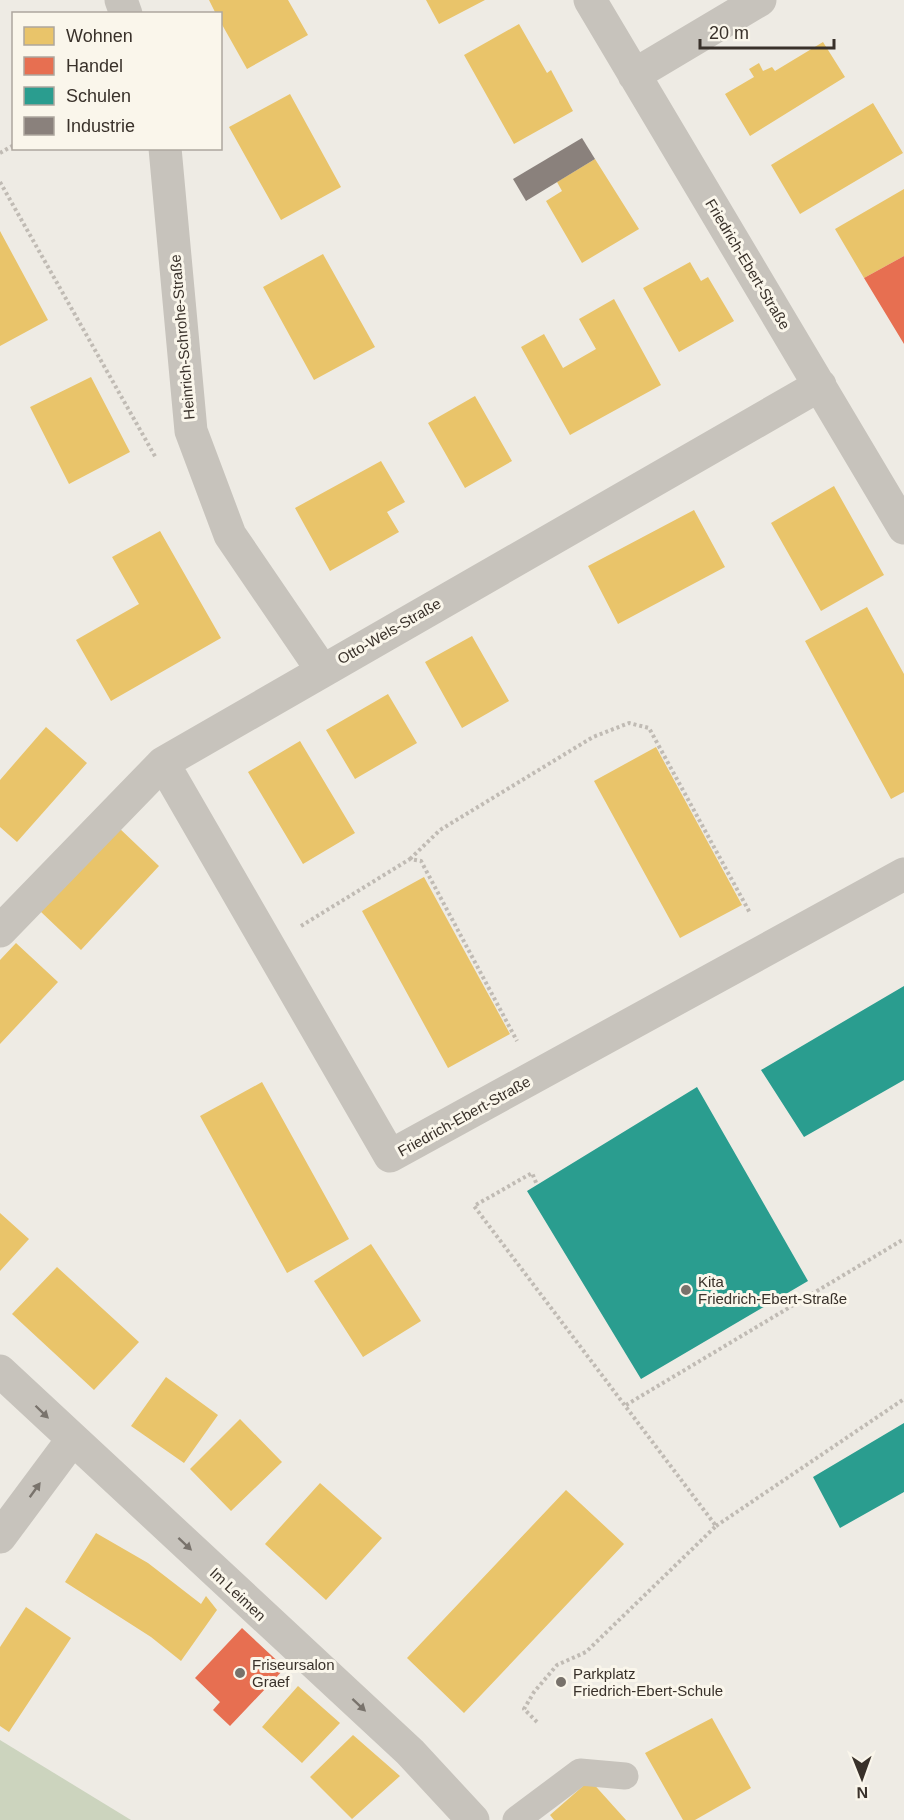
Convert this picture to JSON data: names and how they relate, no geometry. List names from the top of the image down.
{
  "streets": {
    "street": [
      "Friedrich-Ebert-Straße",
      "Heinrich-Schrohe-Straße",
      "Otto-Wels-Straße",
      "Im Leimen"
    ]
  },
  "crossings": [
    ["Friedrich-Ebert-Straße", "Otto-Wels-Straße"],
    ["Heinrich-Schrohe-Straße", "Otto-Wels-Straße"]
  ],
  "one_way": ["Im Leimen"],
  "places": ["Kita Friedrich-Ebert-Straße", "Friseursalon Graef", "Parkplatz Friedrich-Ebert-Schule"],
  "legend": [
    "Wohnen",
    "Handel",
    "Schulen",
    "Industrie"
  ],
  "scale_bar": "20 m",
  "north": "bottom"
}
